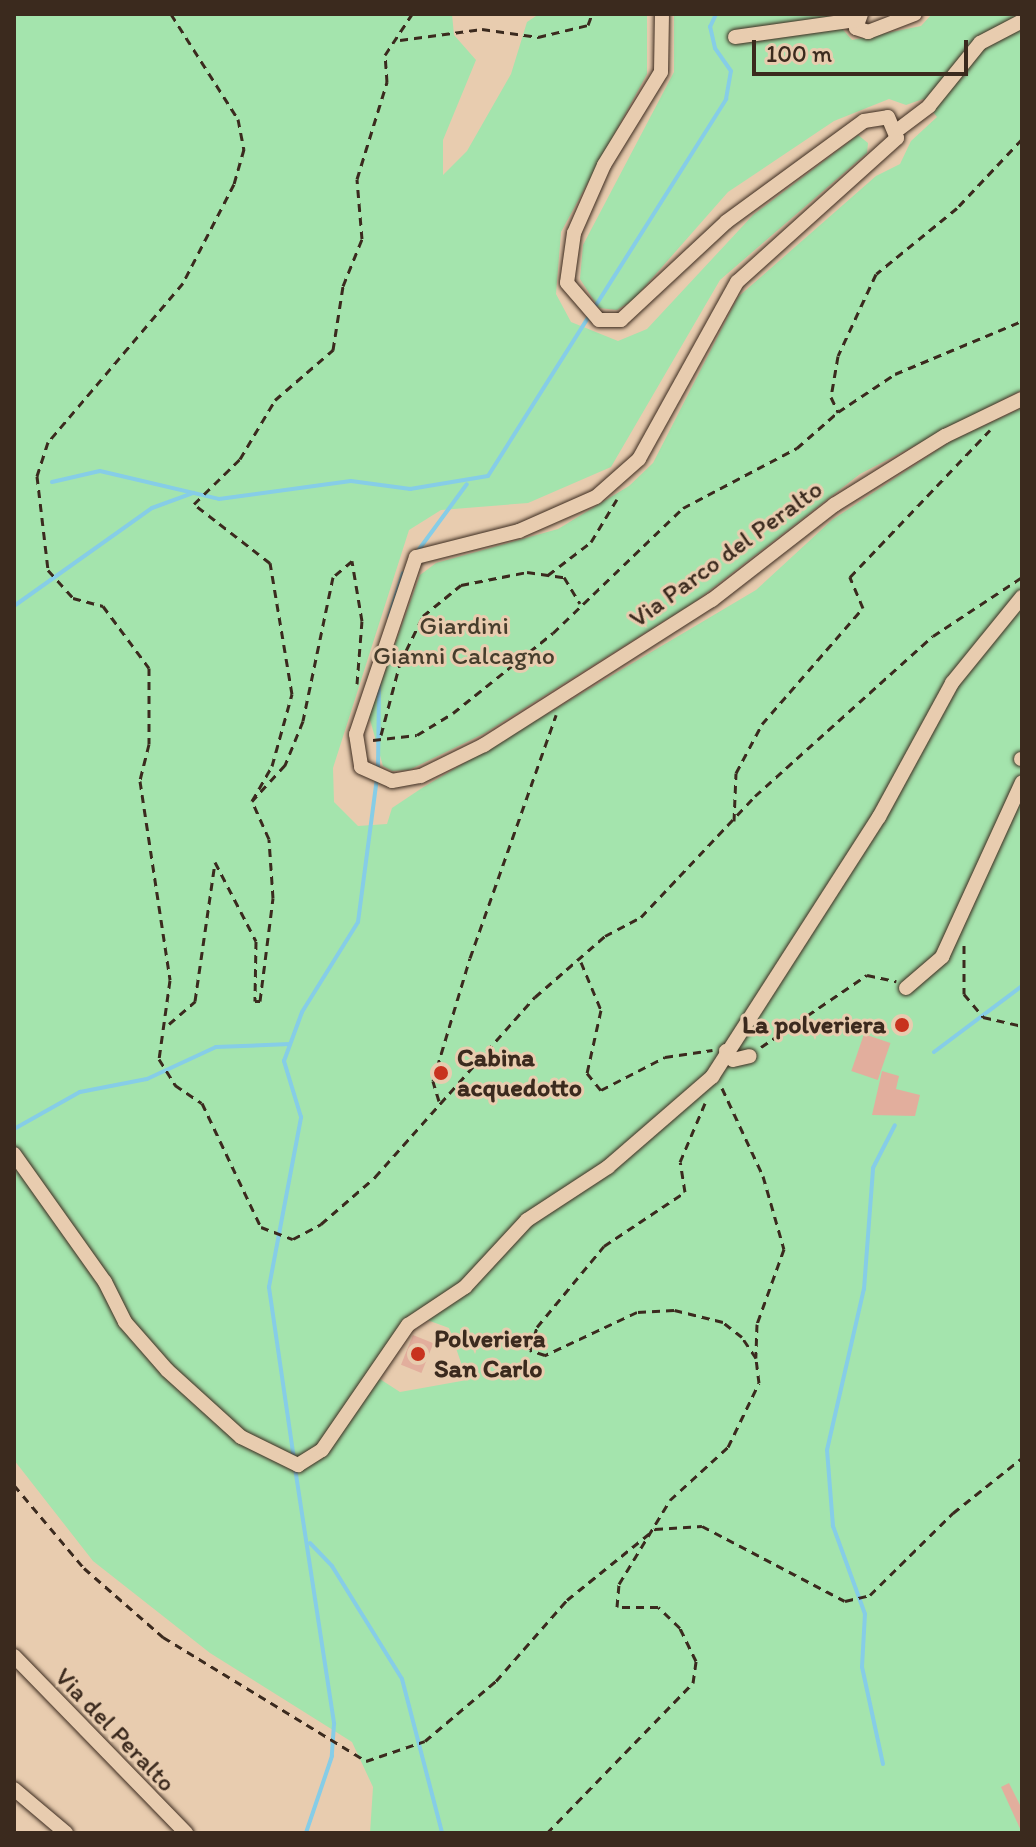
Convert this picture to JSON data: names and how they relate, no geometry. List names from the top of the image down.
{
  "streets": {
    "street": ["Via Parco del Peralto", "Via del Peralto"]
  },
  "parks": ["Giardini Gianni Calcagno"],
  "places": ["La polveriera", "Cabina acquedotto", "Polveriera San Carlo"],
  "scale_bar": "100 m"
}
